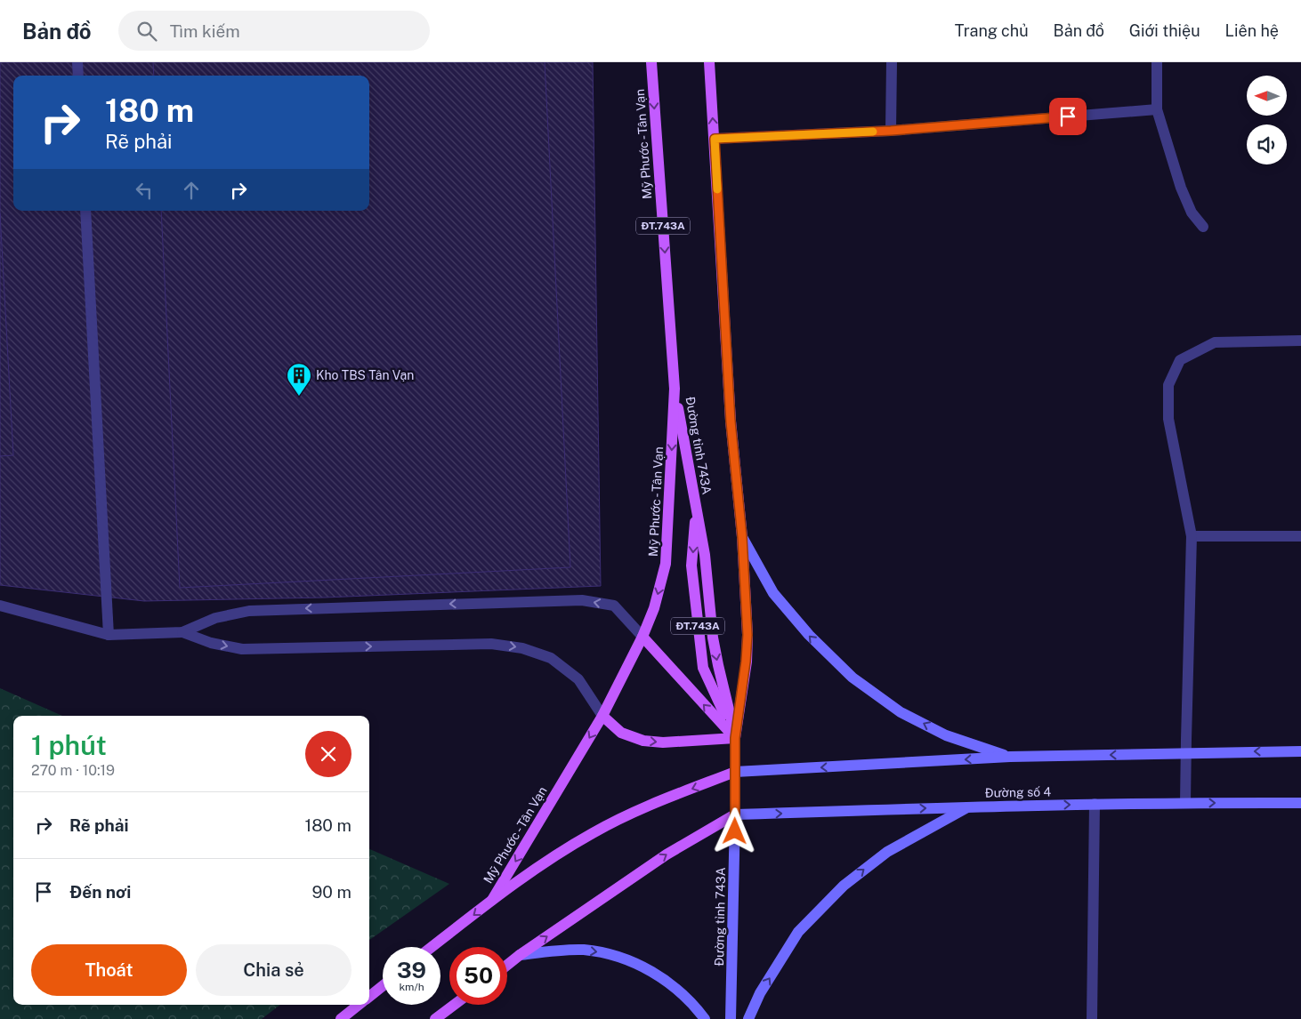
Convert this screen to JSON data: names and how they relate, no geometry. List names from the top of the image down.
{
  "streets": {
    "main road": ["Mỹ Phước - Tân Vạn", "ĐT.743A", "Đường tỉnh 743A"],
    "street": ["Đường số 4"]
  },
  "crossings": [
    ["Mỹ Phước - Tân Vạn", "Đường tỉnh 743A"],
    ["Đường tỉnh 743A", "Đường số 4"]
  ],
  "one_way": ["Mỹ Phước - Tân Vạn"],
  "places": {
    "building": ["Kho TBS Tân Vạn"]
  },
  "north": "left",
  "page": {
    "header": "Bản đồ",
    "search": "Tìm kiếm",
    "nav": [
      "Trang chủ",
      "Bản đồ",
      "Giới thiệu",
      "Liên hệ"
    ],
    "turn": ["180 m", "Rẽ phải"],
    "heading": ["1 phút", "270 m · 10:19"],
    "list": [
      {
        "name": "Rẽ phải",
        "value": "180 m"
      },
      {
        "name": "Đến nơi",
        "value": "90 m"
      }
    ],
    "buttons": ["Thoát", "Chia sẻ"],
    "speed": "39 km/h",
    "limit": "50"
  }
}
